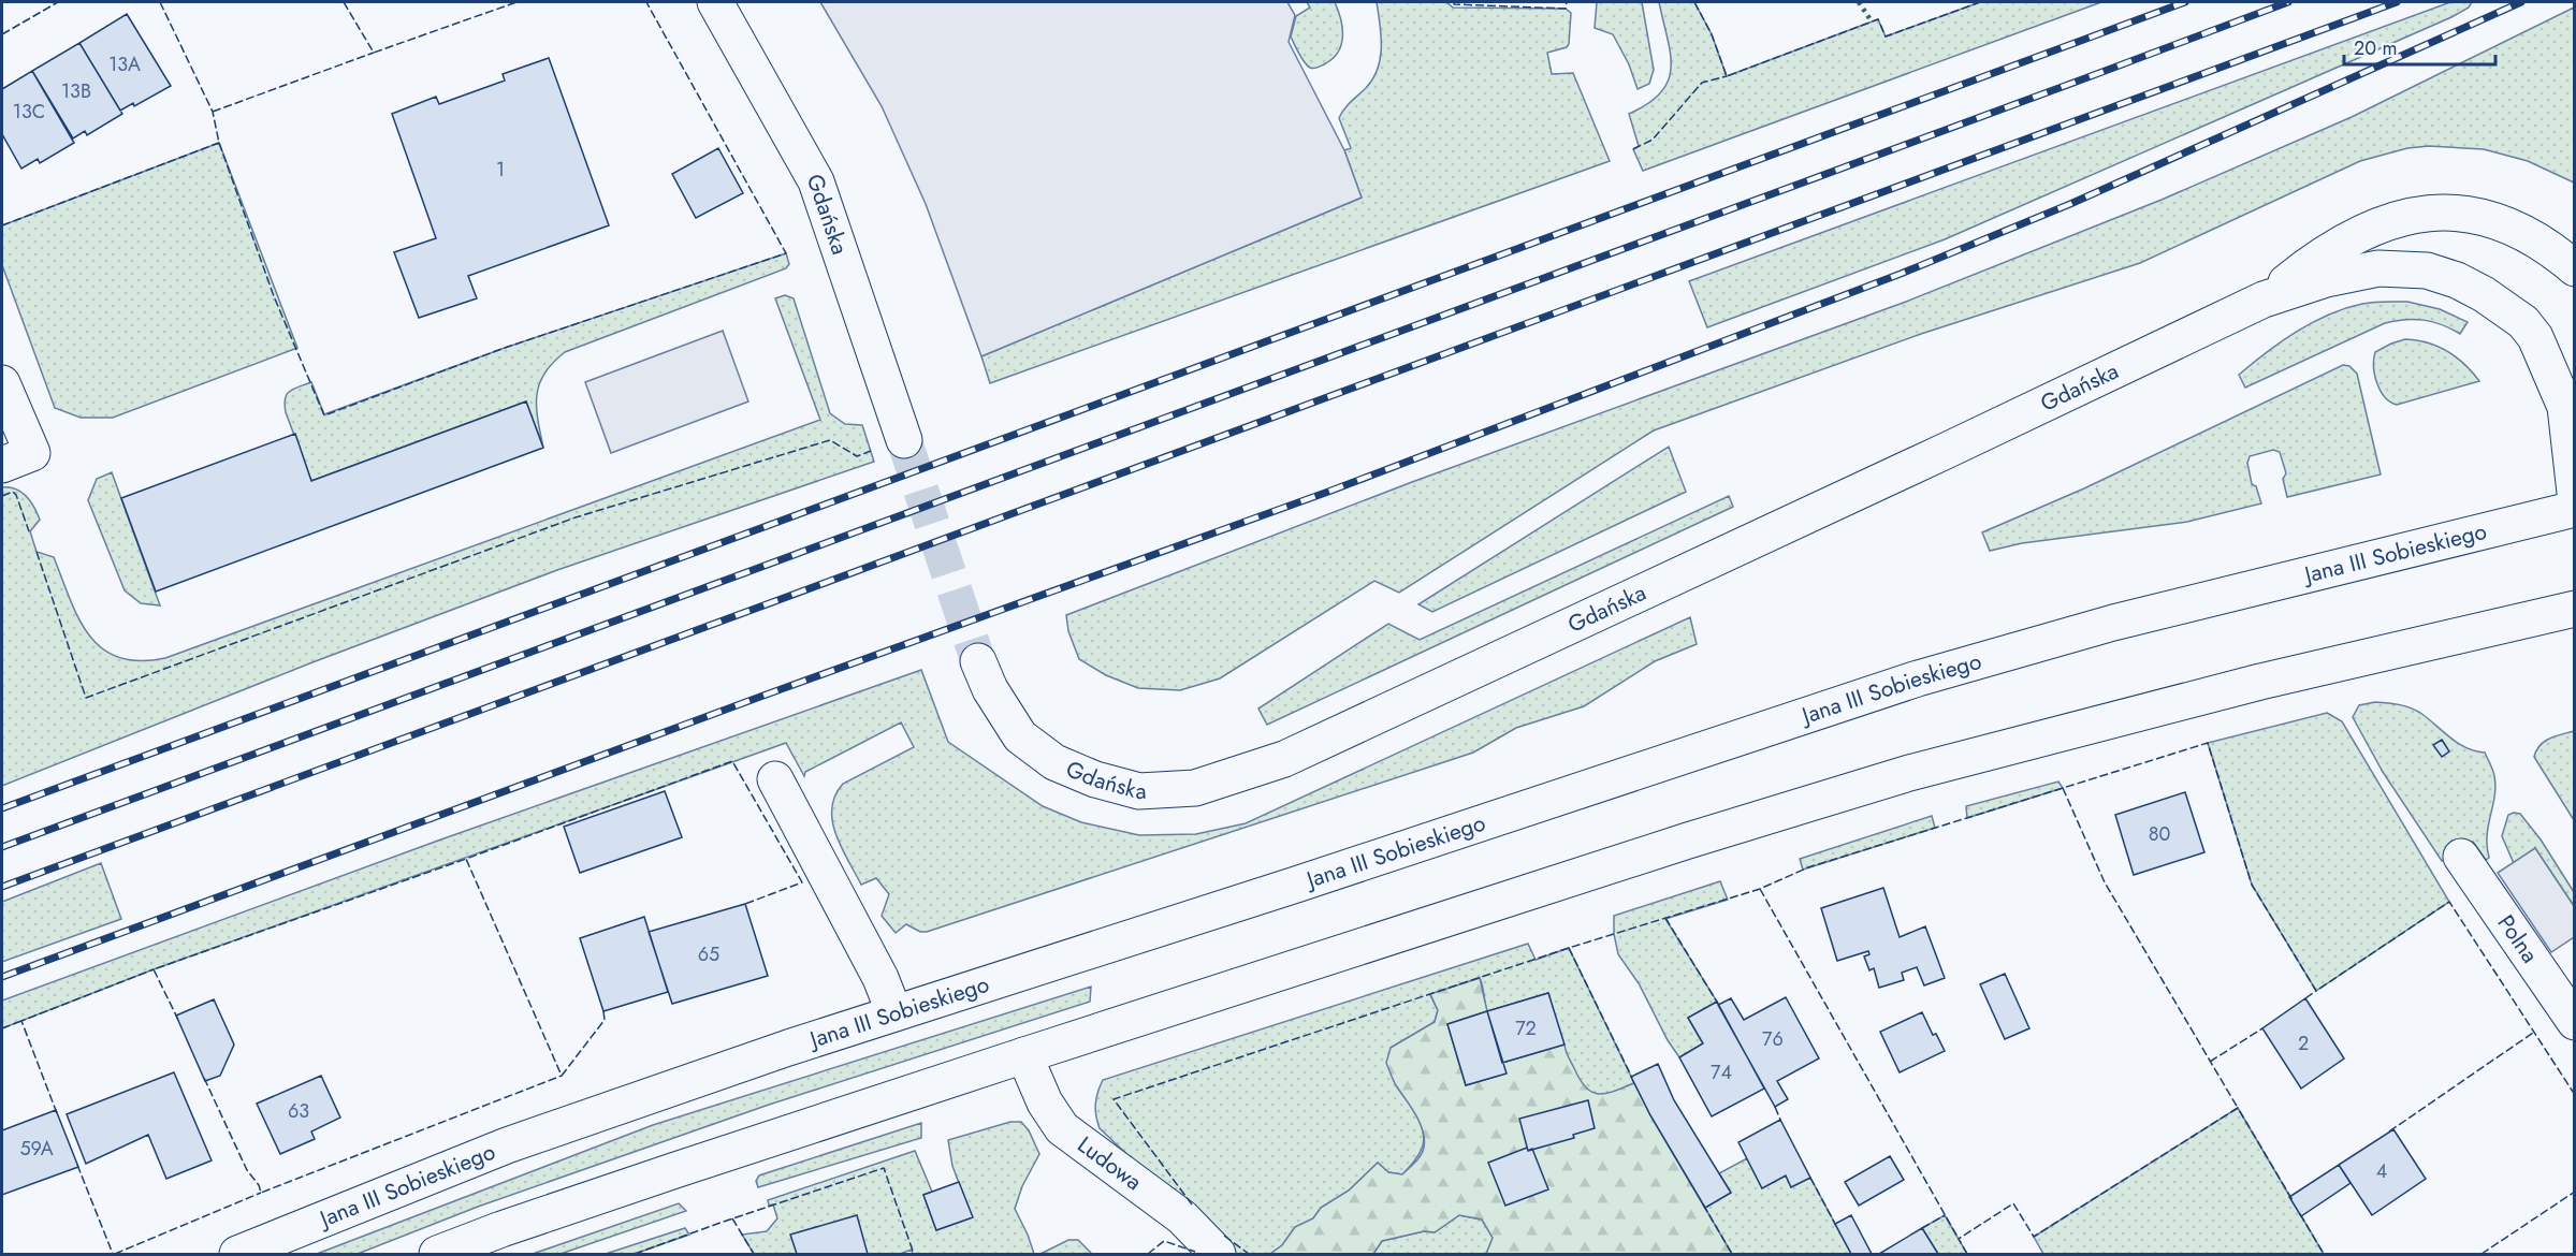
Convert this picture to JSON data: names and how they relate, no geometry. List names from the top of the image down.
{
  "streets": {
    "main road": [
      "Gdańska",
      "Jana III Sobieskiego",
      "Polna",
      "Ludowa"
    ]
  },
  "house_numbers": [
    "13A",
    "13B",
    "13C",
    "1",
    "80",
    "65",
    "72",
    "76",
    "2",
    "74",
    "63",
    "59A",
    "4"
  ],
  "scale_bar": "20 m"
}
